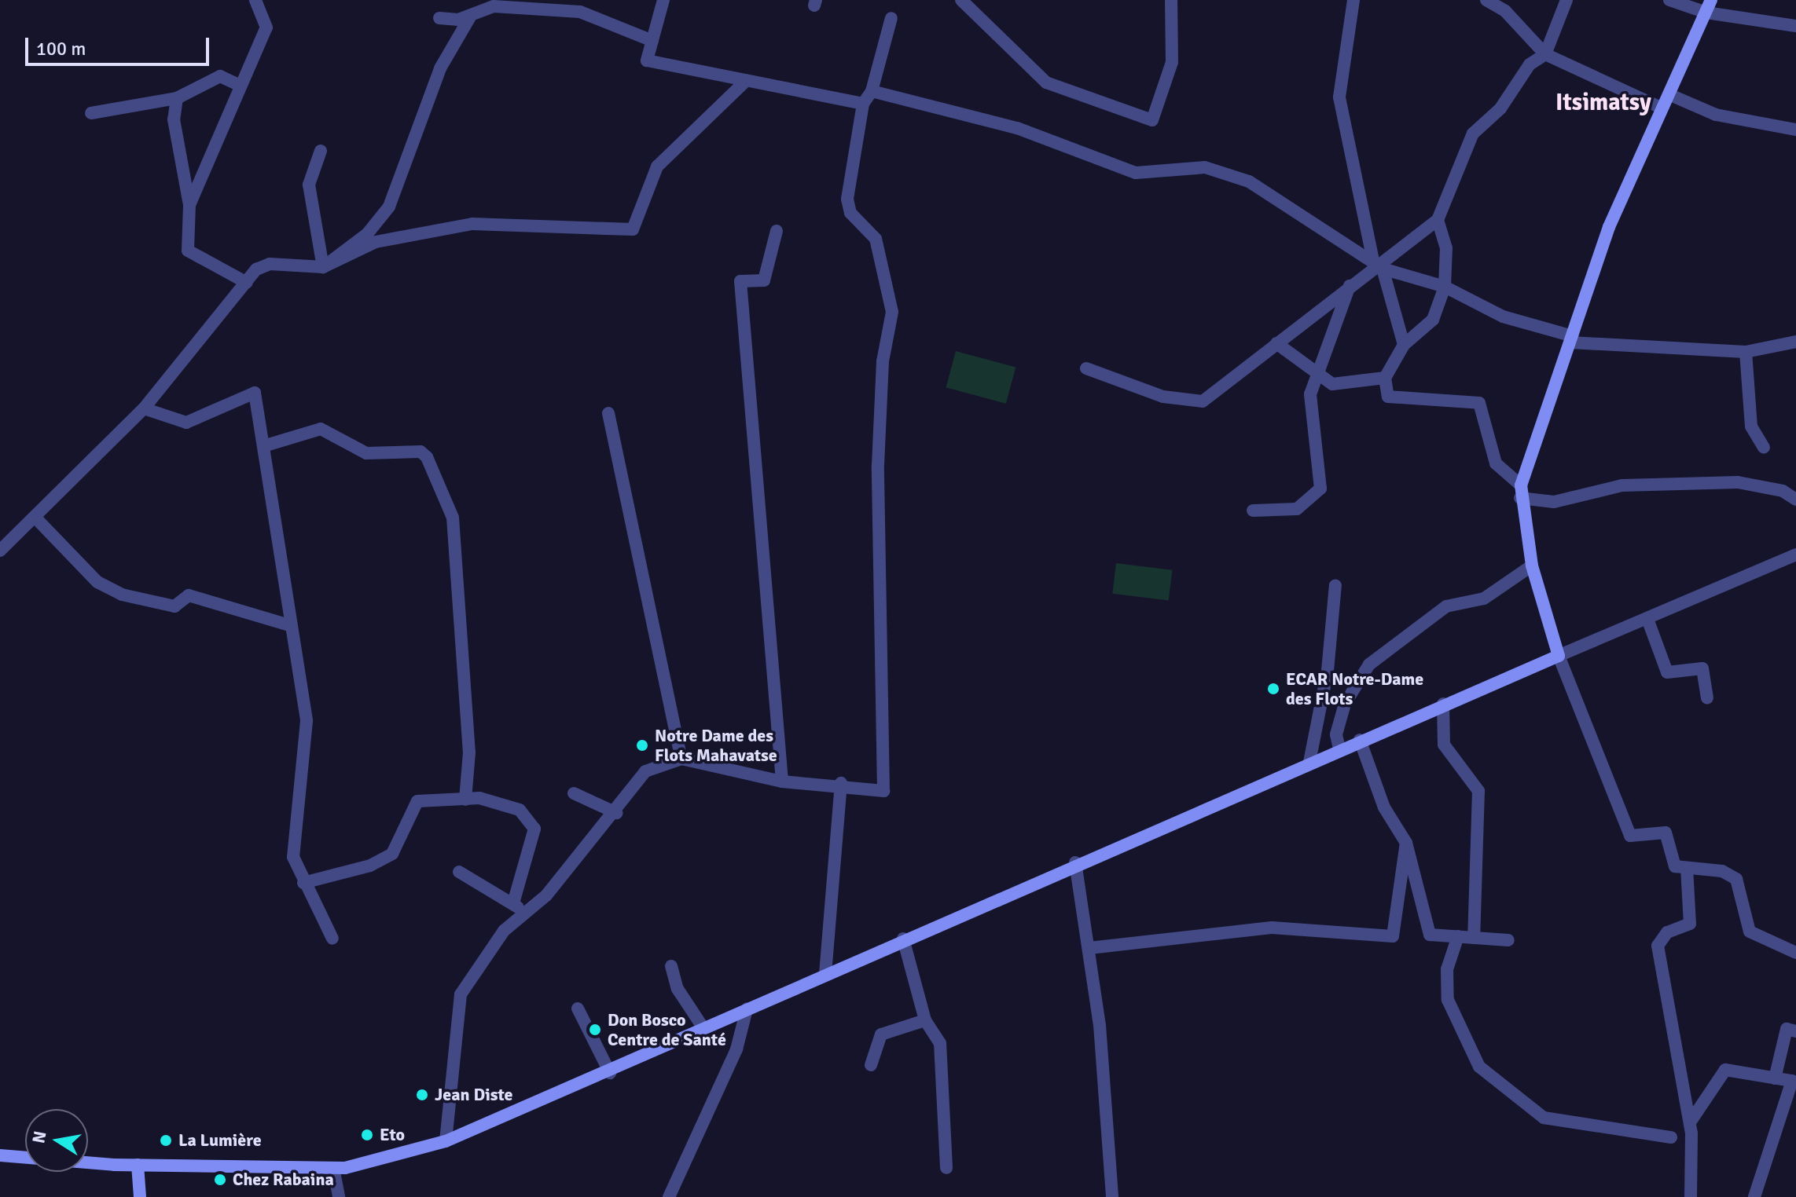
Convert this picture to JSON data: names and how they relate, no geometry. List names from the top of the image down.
{
  "districts": ["Itsimatsy"],
  "places": [
    "ECAR Notre-Dame des Flots",
    "Notre Dame des Flots Mahavatse",
    "Don Bosco Centre de Santé",
    "Jean Diste",
    "Eto",
    "La Lumière",
    "Chez Rabaina"
  ],
  "scale_bar": "100 m",
  "north": "left"
}
